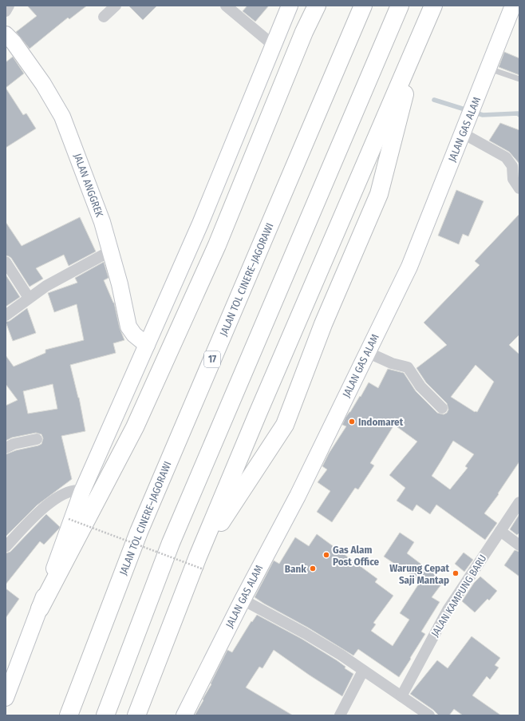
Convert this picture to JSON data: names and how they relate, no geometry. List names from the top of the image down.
{
  "streets": {
    "highway": ["JALAN TOL CINERE–JAGORAWI", "17"],
    "main road": ["JALAN GAS ALAM", "JALAN ANGGREK"],
    "street": ["JALAN KAMPUNG BARU"]
  },
  "places": [
    "Indomaret",
    "Gas Alam Post Office",
    "Bank",
    "Warung Cepat Saji Mantap"
  ]
}
